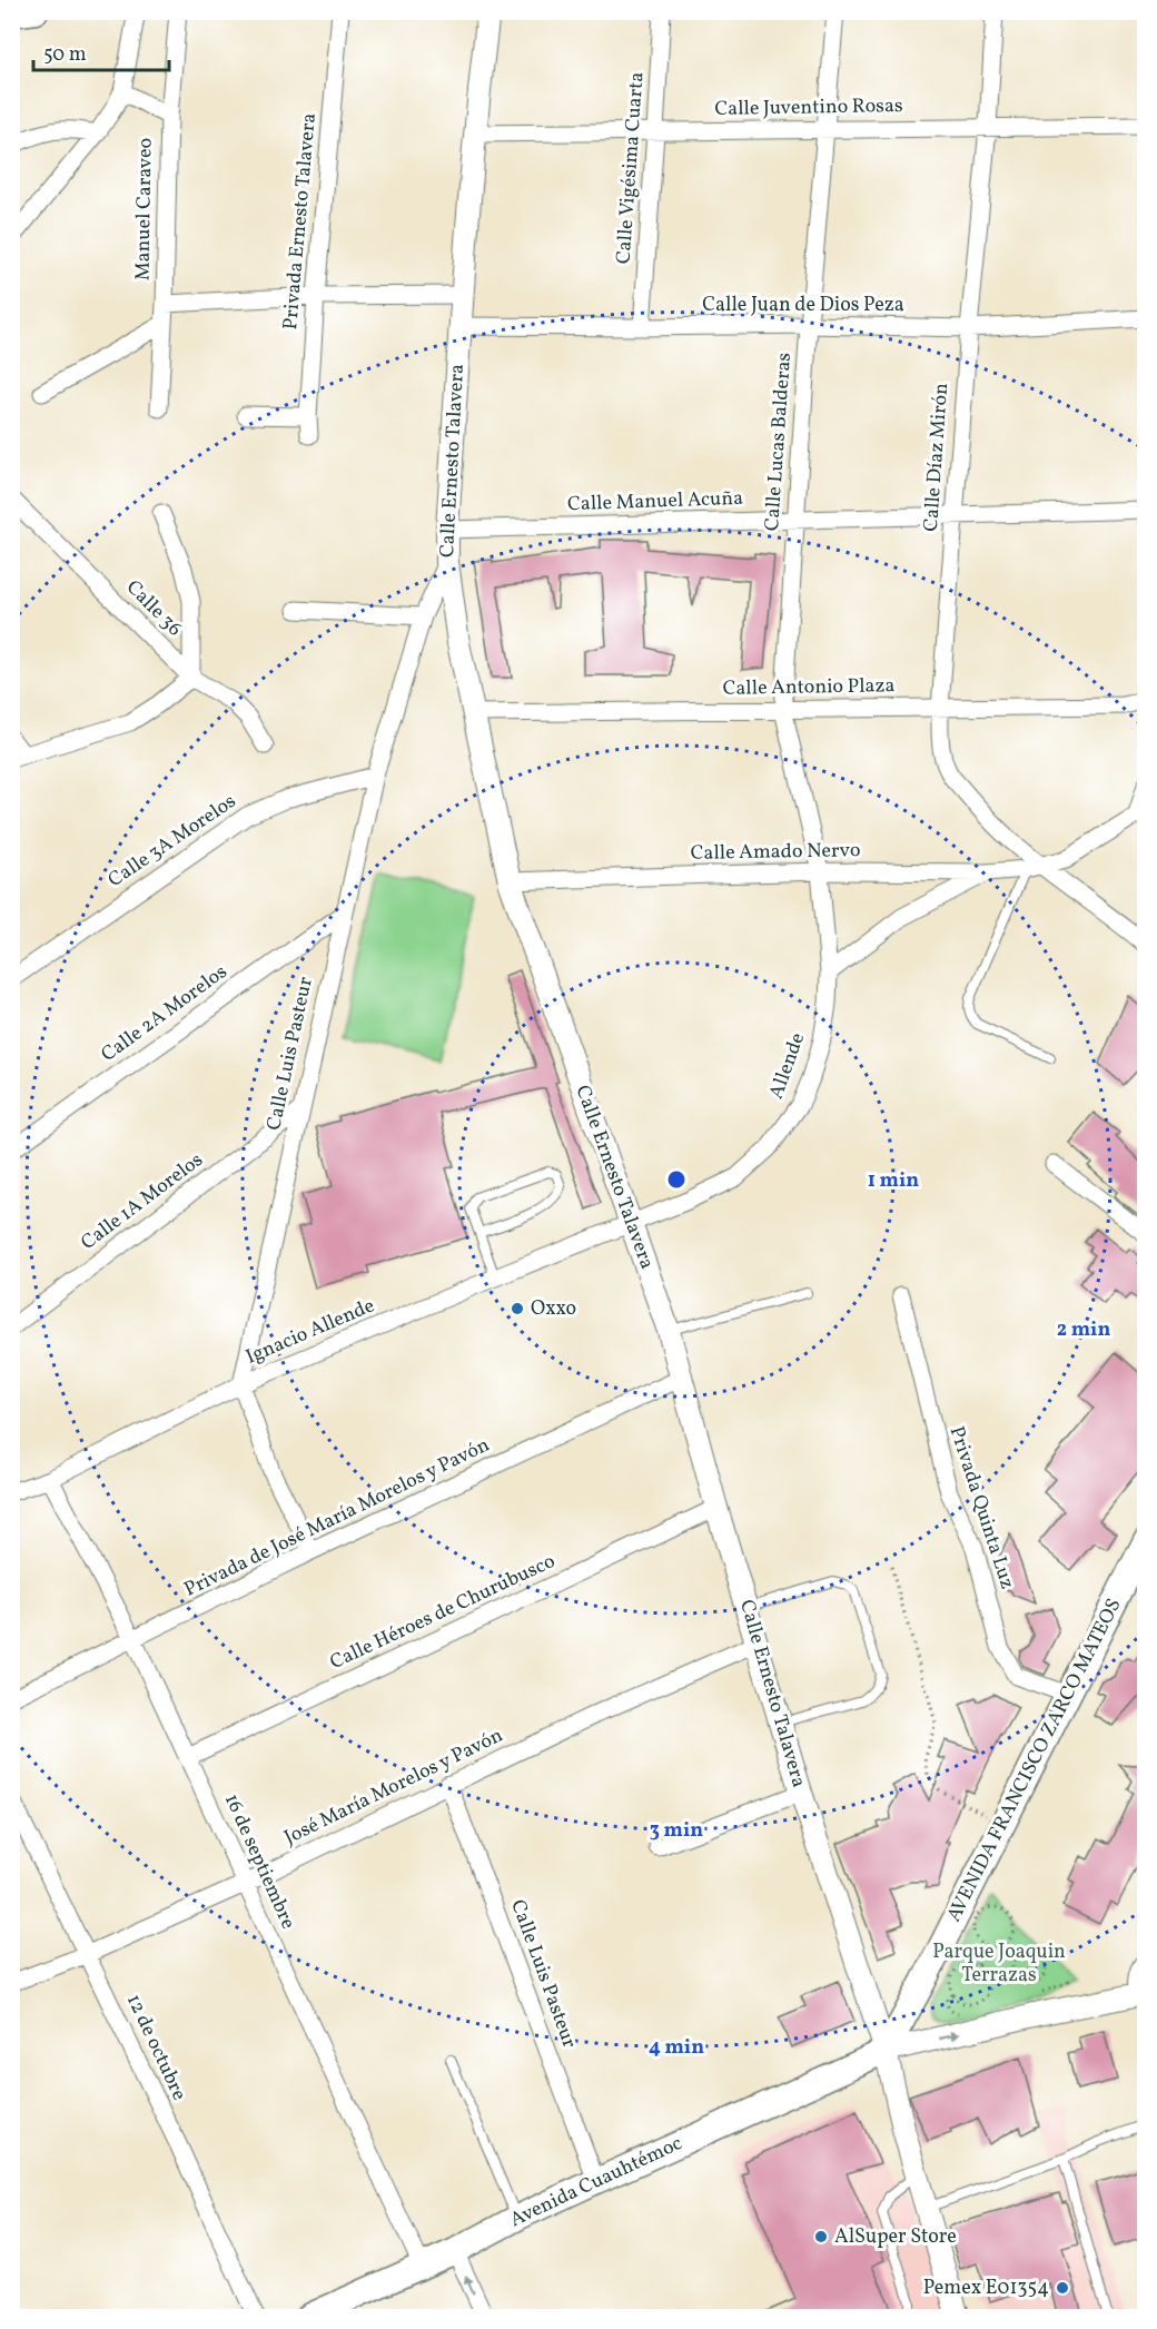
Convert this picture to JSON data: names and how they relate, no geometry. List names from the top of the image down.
{
  "streets": {
    "main road": ["AVENIDA FRANCISCO ZARCO MATEOS", "Avenida Cuauhtémoc"],
    "street": [
      "Calle Juventino Rosas",
      "Calle Vigésima Cuarta",
      "Manuel Caraveo",
      "Privada Ernesto Talavera",
      "Calle Juan de Dios Peza",
      "Calle Lucas Balderas",
      "Calle Díaz Mirón",
      "Calle Ernesto Talavera",
      "Calle Manuel Acuña",
      "Calle 36",
      "Calle Antonio Plaza",
      "Calle 3A Morelos",
      "Calle Amado Nervo",
      "Calle 2A Morelos",
      "Calle Luis Pasteur",
      "Allende",
      "Calle 1A Morelos",
      "Ignacio Allende",
      "Privada Quinta Luz",
      "Privada de José María Morelos y Pavón",
      "Calle Héroes de Churubusco",
      "José María Morelos y Pavón",
      "16 de septiembre",
      "12 de octubre"
    ]
  },
  "crossings": [
    ["Calle Juventino Rosas", "Calle Vigésima Cuarta"],
    ["Calle Juventino Rosas", "Calle Lucas Balderas"],
    ["Calle Juventino Rosas", "Calle Díaz Mirón"],
    ["Calle Juventino Rosas", "Calle Ernesto Talavera"],
    ["Calle Vigésima Cuarta", "Calle Juan de Dios Peza"],
    ["Calle Juan de Dios Peza", "Calle Lucas Balderas"],
    ["Calle Juan de Dios Peza", "Calle Díaz Mirón"],
    ["Calle Juan de Dios Peza", "Calle Ernesto Talavera"],
    ["Calle Lucas Balderas", "Calle Manuel Acuña"],
    ["Calle Lucas Balderas", "Calle Antonio Plaza"],
    ["Calle Lucas Balderas", "Calle Amado Nervo"],
    ["Calle Lucas Balderas", "Allende"],
    ["Calle Díaz Mirón", "Calle Manuel Acuña"],
    ["Calle Díaz Mirón", "Calle Antonio Plaza"],
    ["Calle Díaz Mirón", "Calle Amado Nervo"],
    ["Calle Ernesto Talavera", "Calle Manuel Acuña"],
    ["Calle Ernesto Talavera", "Calle Antonio Plaza"],
    ["Calle Ernesto Talavera", "Calle Amado Nervo"],
    ["Calle Ernesto Talavera", "Calle Luis Pasteur"],
    ["Calle Ernesto Talavera", "Allende"],
    ["Calle Ernesto Talavera", "Ignacio Allende"],
    ["Calle Ernesto Talavera", "Privada de José María Morelos y Pavón"],
    ["Calle Ernesto Talavera", "Calle Héroes de Churubusco"],
    ["Calle Ernesto Talavera", "AVENIDA FRANCISCO ZARCO MATEOS"],
    ["Calle Ernesto Talavera", "José María Morelos y Pavón"],
    ["Calle Ernesto Talavera", "Avenida Cuauhtémoc"],
    ["Calle 3A Morelos", "Calle Luis Pasteur"],
    ["Calle Amado Nervo", "Allende"],
    ["Calle 2A Morelos", "Calle Luis Pasteur"],
    ["Calle Luis Pasteur", "Calle 1A Morelos"],
    ["Calle Luis Pasteur", "Ignacio Allende"],
    ["Calle Luis Pasteur", "José María Morelos y Pavón"],
    ["Calle Luis Pasteur", "Avenida Cuauhtémoc"],
    ["Allende", "Ignacio Allende"],
    ["Ignacio Allende", "16 de septiembre"],
    ["Privada Quinta Luz", "AVENIDA FRANCISCO ZARCO MATEOS"],
    ["Privada de José María Morelos y Pavón", "16 de septiembre"],
    ["Calle Héroes de Churubusco", "16 de septiembre"],
    ["AVENIDA FRANCISCO ZARCO MATEOS", "Avenida Cuauhtémoc"],
    ["José María Morelos y Pavón", "16 de septiembre"],
    ["José María Morelos y Pavón", "12 de octubre"],
    ["16 de septiembre", "Avenida Cuauhtémoc"]
  ],
  "parks": ["Parque Joaquin Terrazas"],
  "places": ["Oxxo", "AlSuper Store", "Pemex E01354"],
  "scale_bar": "50 m",
  "rings": [
    "1 min",
    "2 min",
    "3 min",
    "4 min"
  ]
}
